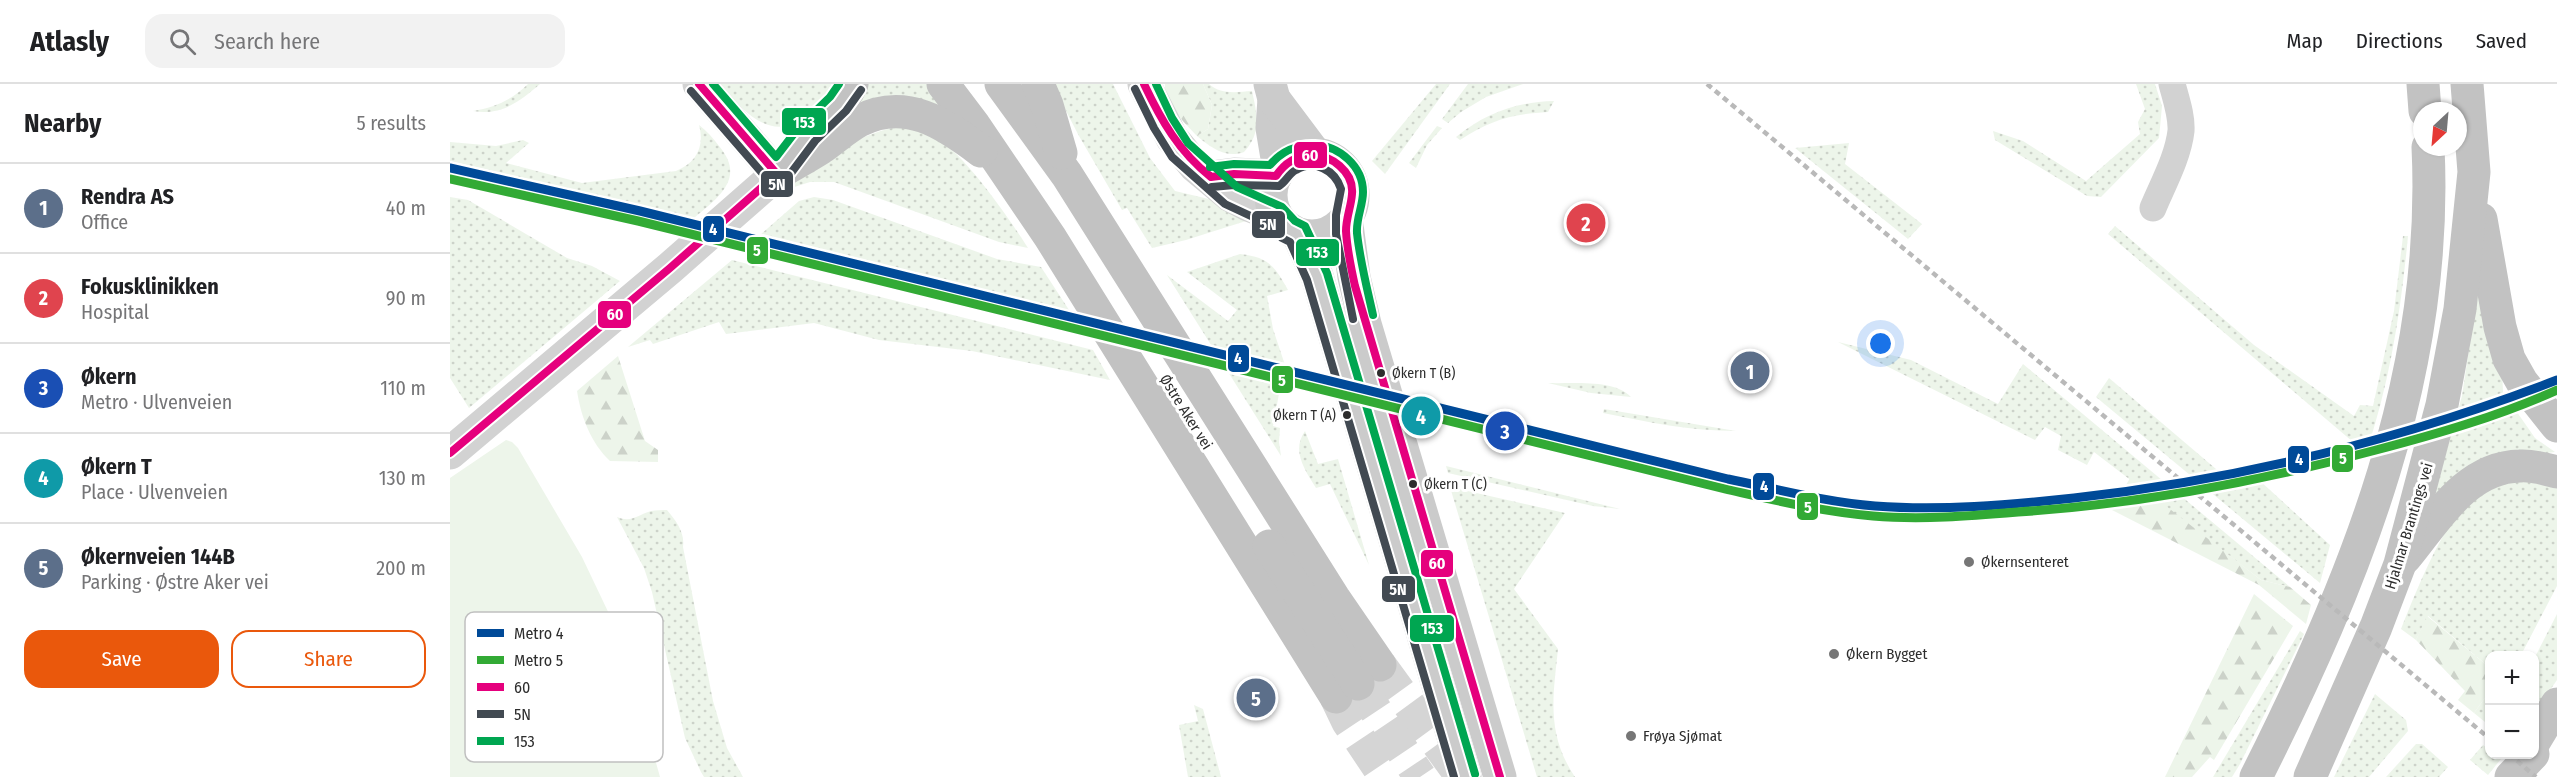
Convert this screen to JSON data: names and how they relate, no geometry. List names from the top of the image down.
{
  "streets": {
    "highway": ["Østre Aker vei", "Hjalmar Brantings vei"]
  },
  "places": [
    "Økern T (B)",
    "Økern T (A)",
    "Økern T (C)",
    "Økernsenteret",
    "Økern Bygget",
    "Frøya Sjømat"
  ],
  "lines": [
    "transit line 60",
    "transit line 153",
    "transit line 5N",
    "metro line 4",
    "metro line 5"
  ],
  "legend": [
    "Metro 4",
    "Metro 5",
    "60",
    "5N",
    "153"
  ],
  "north": "bottom left",
  "page": {
    "header": "Atlasly",
    "search": "Search here",
    "nav": ["Map", "Directions", "Saved"],
    "heading": ["Nearby", "5 results"],
    "list": [
      {
        "mark": "1",
        "name": "Rendra AS",
        "note": "Office",
        "value": "40 m"
      },
      {
        "mark": "2",
        "name": "Fokusklinikken",
        "note": "Hospital",
        "value": "90 m"
      },
      {
        "mark": "3",
        "name": "Økern",
        "note": "Metro · Ulvenveien",
        "value": "110 m"
      },
      {
        "mark": "4",
        "name": "Økern T",
        "note": "Place · Ulvenveien",
        "value": "130 m"
      },
      {
        "mark": "5",
        "name": "Økernveien 144B",
        "note": "Parking · Østre Aker vei",
        "value": "200 m"
      }
    ],
    "pins": [
      "2",
      "1",
      "4",
      "3",
      "5"
    ],
    "buttons": ["Save", "Share"],
    "map_buttons": ["+", "−"]
  }
}
